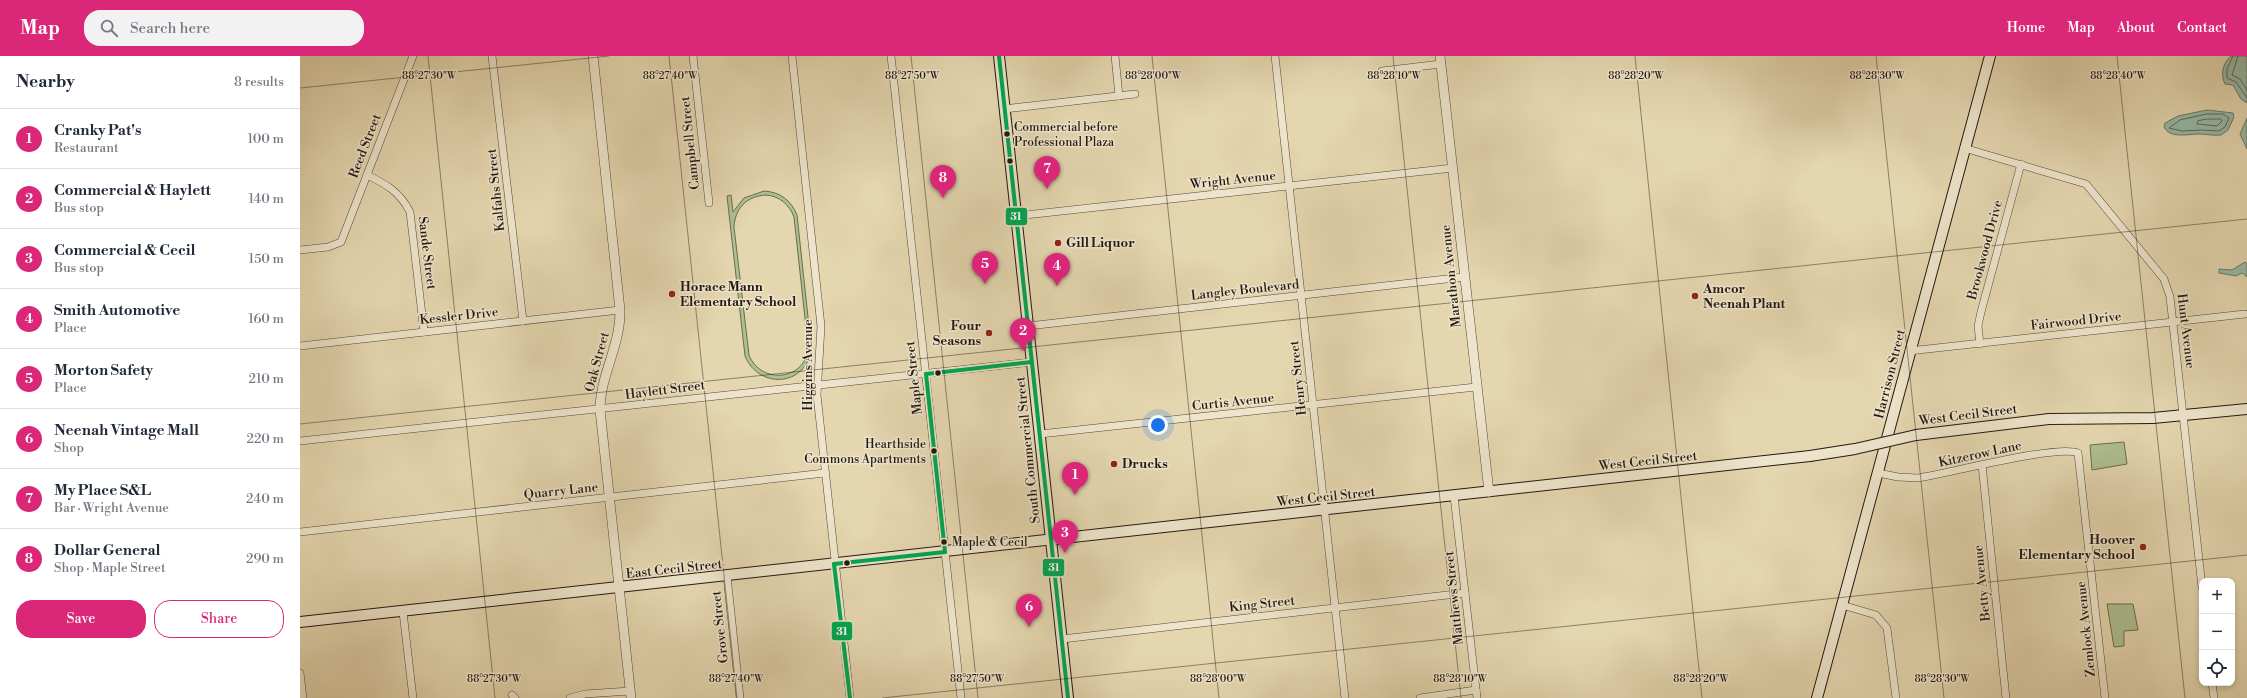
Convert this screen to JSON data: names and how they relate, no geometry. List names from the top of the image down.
{
  "streets": {
    "main road": [
      "Harrison Street",
      "West Cecil Street",
      "South Commercial Street",
      "East Cecil Street"
    ],
    "street": [
      "Campbell Street",
      "Reed Street",
      "Wright Avenue",
      "Kalfahs Street",
      "Brookwood Drive",
      "Sande Street",
      "Marathon Avenue",
      "Langley Boulevard",
      "Kessler Drive",
      "Fairwood Drive",
      "Hunt Avenue",
      "Oak Street",
      "Higgins Avenue",
      "Maple Street",
      "Henry Street",
      "Haylett Street",
      "Curtis Avenue",
      "Kitzerow Lane",
      "Quarry Lane",
      "Betty Avenue",
      "Matthews Street",
      "King Street",
      "Grove Street",
      "Zemlock Avenue"
    ]
  },
  "crossings": [
    ["Reed Street", "Sande Street"],
    ["Wright Avenue", "Marathon Avenue"],
    ["Wright Avenue", "Henry Street"],
    ["Wright Avenue", "South Commercial Street"],
    ["Kalfahs Street", "Kessler Drive"],
    ["Brookwood Drive", "Fairwood Drive"],
    ["Brookwood Drive", "Hunt Avenue"],
    ["Sande Street", "Kessler Drive"],
    ["Marathon Avenue", "Langley Boulevard"],
    ["Marathon Avenue", "Curtis Avenue"],
    ["Marathon Avenue", "West Cecil Street"],
    ["Langley Boulevard", "Henry Street"],
    ["Langley Boulevard", "South Commercial Street"],
    ["Kessler Drive", "Oak Street"],
    ["Fairwood Drive", "Hunt Avenue"],
    ["Fairwood Drive", "Harrison Street"],
    ["Hunt Avenue", "Harrison Street"],
    ["Hunt Avenue", "West Cecil Street"],
    ["Oak Street", "Haylett Street"],
    ["Oak Street", "Quarry Lane"],
    ["Oak Street", "East Cecil Street"],
    ["Higgins Avenue", "Haylett Street"],
    ["Higgins Avenue", "Quarry Lane"],
    ["Higgins Avenue", "East Cecil Street"],
    ["Harrison Street", "Kitzerow Lane"],
    ["Maple Street", "Haylett Street"],
    ["Maple Street", "East Cecil Street"],
    ["Henry Street", "Curtis Avenue"],
    ["Henry Street", "West Cecil Street"],
    ["Henry Street", "King Street"],
    ["Haylett Street", "South Commercial Street"],
    ["Curtis Avenue", "South Commercial Street"],
    ["West Cecil Street", "South Commercial Street"],
    ["West Cecil Street", "East Cecil Street"],
    ["West Cecil Street", "Matthews Street"],
    ["South Commercial Street", "East Cecil Street"],
    ["South Commercial Street", "King Street"],
    ["Kitzerow Lane", "Betty Avenue"],
    ["Kitzerow Lane", "Zemlock Avenue"],
    ["East Cecil Street", "Grove Street"],
    ["Matthews Street", "King Street"]
  ],
  "places": [
    "Commercial before Professional Plaza",
    "Gill Liquor",
    "Horace Mann Elementary School",
    "Amcor Neenah Plant",
    "Four Seasons",
    "Hearthside Commons Apartments",
    "Drucks",
    "Maple & Cecil",
    "Hoover Elementary School"
  ],
  "lines": ["transit line 31"],
  "page": {
    "header": "Map",
    "search": "Search here",
    "nav": [
      "Home",
      "Map",
      "About",
      "Contact"
    ],
    "heading": ["Nearby", "8 results"],
    "list": [
      {
        "mark": "1",
        "name": "Cranky Pat's",
        "note": "Restaurant",
        "value": "100 m"
      },
      {
        "mark": "2",
        "name": "Commercial & Haylett",
        "note": "Bus stop",
        "value": "140 m"
      },
      {
        "mark": "3",
        "name": "Commercial & Cecil",
        "note": "Bus stop",
        "value": "150 m"
      },
      {
        "mark": "4",
        "name": "Smith Automotive",
        "note": "Place",
        "value": "160 m"
      },
      {
        "mark": "5",
        "name": "Morton Safety",
        "note": "Place",
        "value": "210 m"
      },
      {
        "mark": "6",
        "name": "Neenah Vintage Mall",
        "note": "Shop",
        "value": "220 m"
      },
      {
        "mark": "7",
        "name": "My Place S&L",
        "note": "Bar · Wright Avenue",
        "value": "240 m"
      },
      {
        "mark": "8",
        "name": "Dollar General",
        "note": "Shop · Maple Street",
        "value": "290 m"
      }
    ],
    "pins": [
      "7",
      "8",
      "5",
      "4",
      "2",
      "1",
      "3",
      "6"
    ],
    "map_buttons": ["+", "−"],
    "buttons": ["Save", "Share"]
  },
  "coordinates": [
    "88°27'30\"W",
    "88°27'40\"W",
    "88°27'50\"W",
    "88°28'00\"W",
    "88°28'10\"W",
    "88°28'20\"W",
    "88°28'30\"W",
    "88°28'40\"W"
  ]
}
